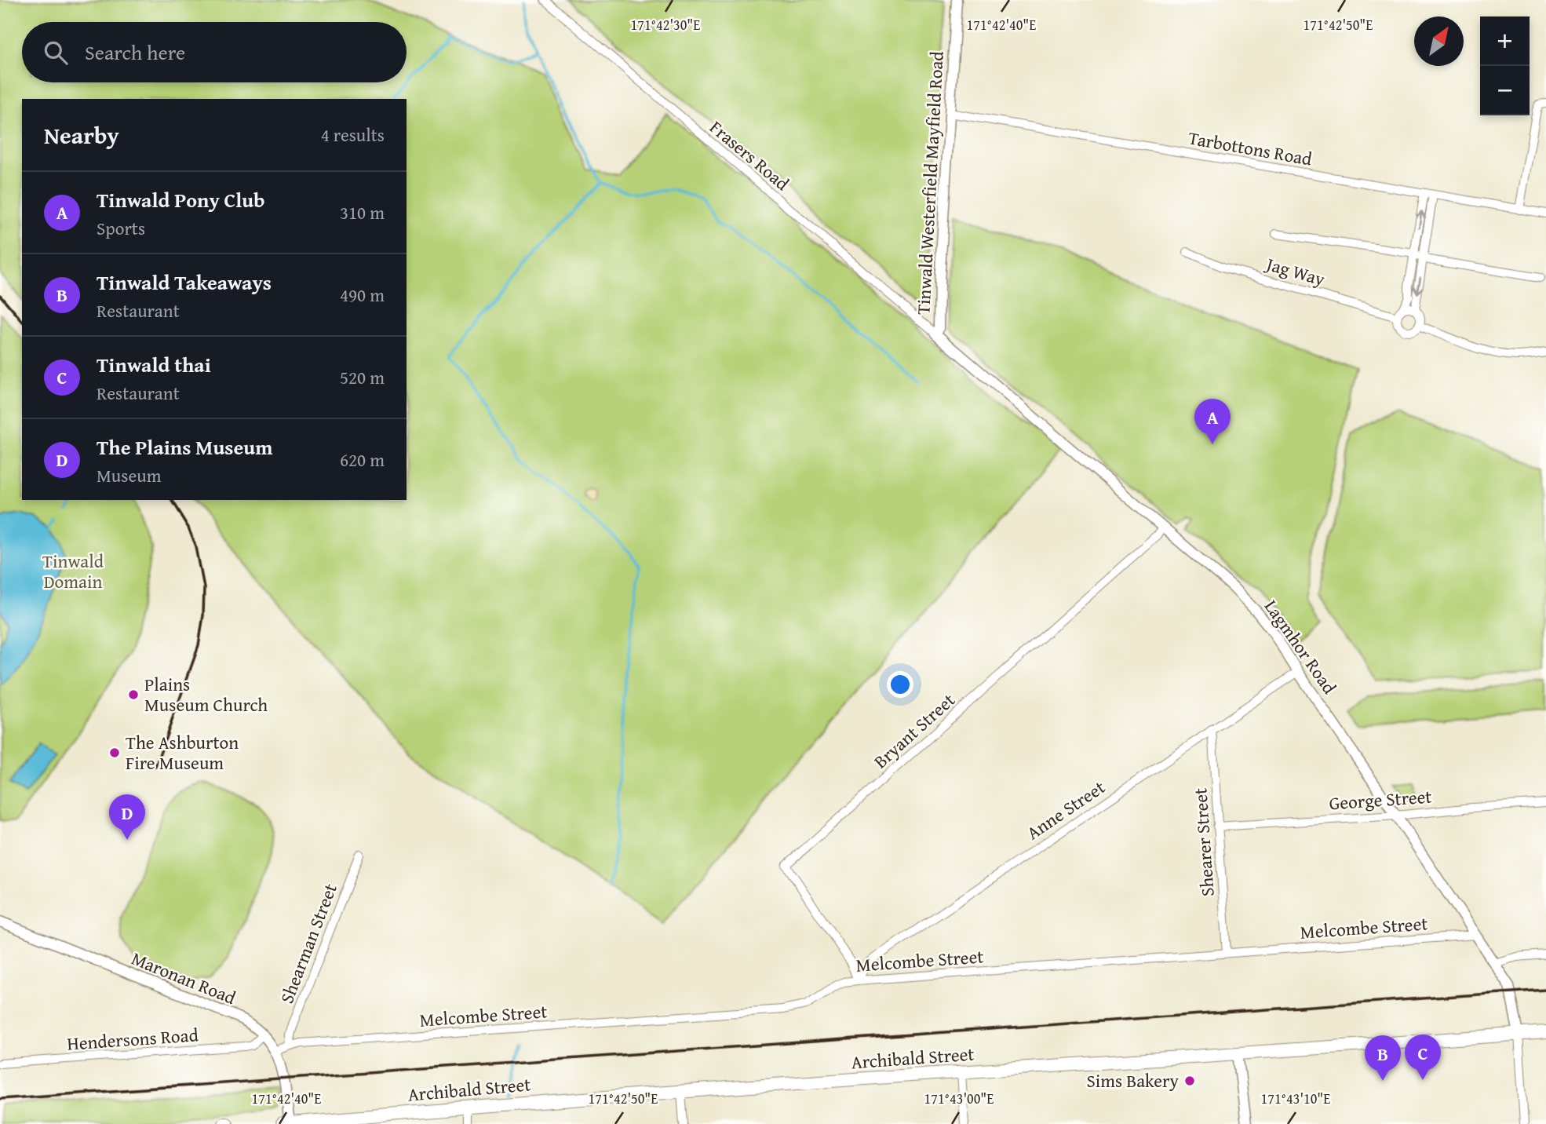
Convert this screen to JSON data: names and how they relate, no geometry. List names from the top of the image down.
{
  "streets": {
    "highway": ["Archibald Street"],
    "street": [
      "Tarbottons Road",
      "Frasers Road",
      "Tinwald Westerfield Mayfield Road",
      "Jag Way",
      "Lagmhor Road",
      "Bryant Street",
      "George Street",
      "Anne Street",
      "Shearer Street",
      "Melcombe Street",
      "Shearman Street",
      "Maronan Road",
      "Hendersons Road"
    ]
  },
  "crossings": [
    ["Tarbottons Road", "Tinwald Westerfield Mayfield Road"],
    ["Frasers Road", "Tinwald Westerfield Mayfield Road"],
    ["Frasers Road", "Lagmhor Road"],
    ["Tinwald Westerfield Mayfield Road", "Lagmhor Road"],
    ["Lagmhor Road", "Bryant Street"],
    ["Lagmhor Road", "George Street"],
    ["Lagmhor Road", "Anne Street"],
    ["Lagmhor Road", "Melcombe Street"],
    ["Lagmhor Road", "Archibald Street"],
    ["Bryant Street", "Anne Street"],
    ["Bryant Street", "Melcombe Street"],
    ["George Street", "Shearer Street"],
    ["Anne Street", "Shearer Street"],
    ["Anne Street", "Melcombe Street"],
    ["Shearer Street", "Melcombe Street"],
    ["Melcombe Street", "Shearman Street"],
    ["Melcombe Street", "Maronan Road"],
    ["Maronan Road", "Hendersons Road"],
    ["Maronan Road", "Archibald Street"]
  ],
  "parks": ["Tinwald Domain"],
  "places": ["Plains Museum Church", "The Ashburton Fire Museum", "Sims Bakery"],
  "north": "top right",
  "page": {
    "map_buttons": ["+", "−"],
    "search": "Search here",
    "heading": ["Nearby", "4 results"],
    "list": [
      {
        "mark": "A",
        "name": "Tinwald Pony Club",
        "note": "Sports",
        "value": "310 m"
      },
      {
        "mark": "B",
        "name": "Tinwald Takeaways",
        "note": "Restaurant",
        "value": "490 m"
      },
      {
        "mark": "C",
        "name": "Tinwald thai",
        "note": "Restaurant",
        "value": "520 m"
      },
      {
        "mark": "D",
        "name": "The Plains Museum",
        "note": "Museum",
        "value": "620 m"
      }
    ],
    "pins": [
      "A",
      "D",
      "C",
      "B"
    ]
  },
  "coordinates": [
    "171°42'30\"E",
    "171°42'40\"E",
    "171°42'50\"E",
    "171°43'00\"E",
    "171°43'10\"E"
  ]
}
